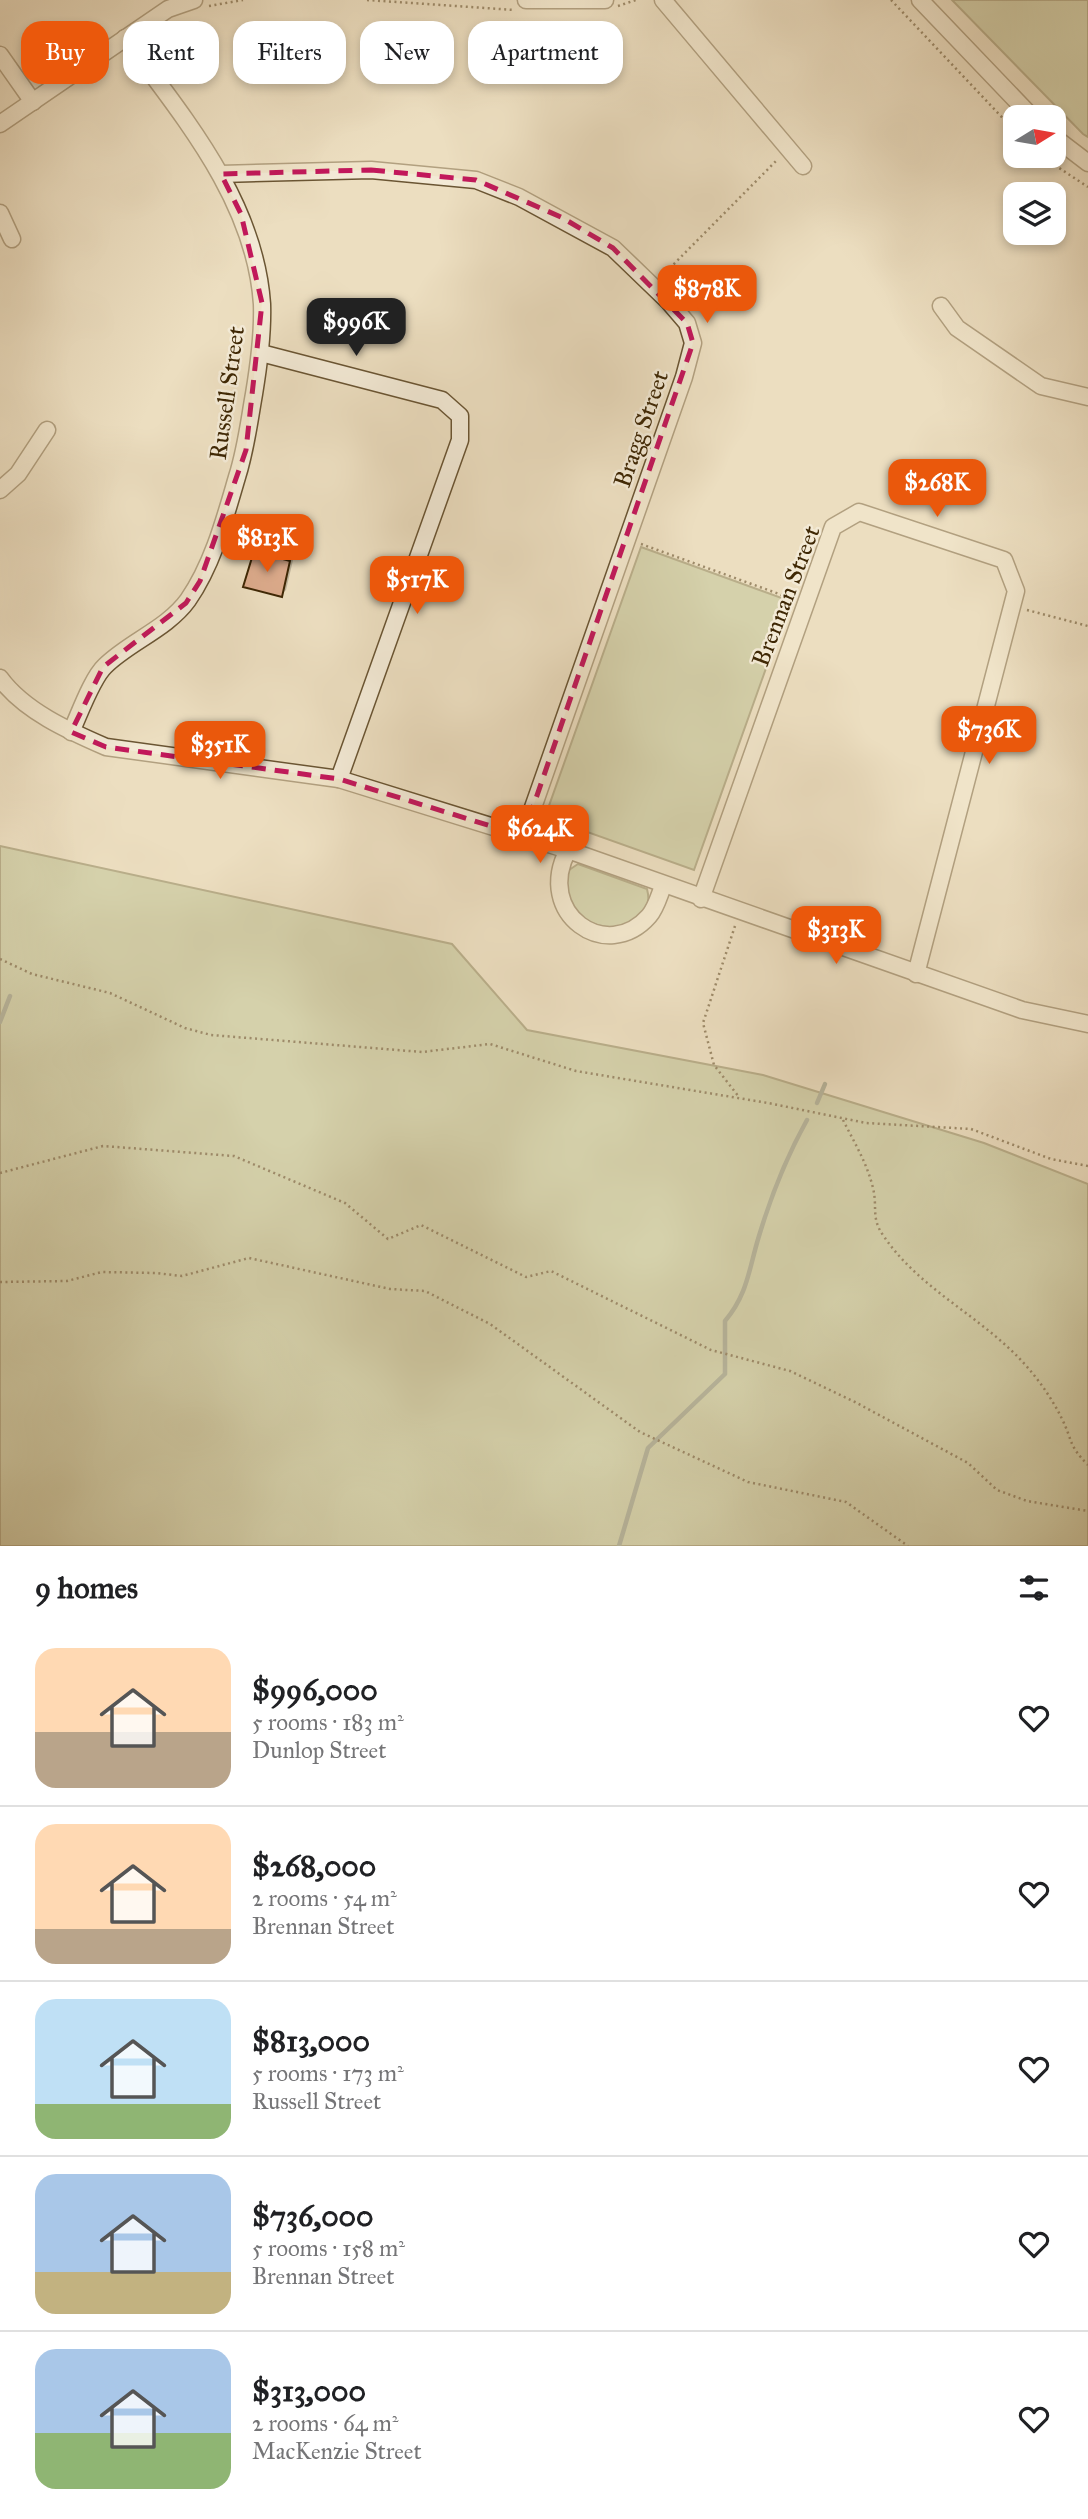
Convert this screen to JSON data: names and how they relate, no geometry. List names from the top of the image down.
{
  "streets": {
    "street": ["Russell Street", "Bragg Street", "Brennan Street"]
  },
  "crossings": [
    ["Russell Street", "Bragg Street"]
  ],
  "north": "right",
  "page": {
    "chip": [
      "Buy",
      "Rent",
      "Filters",
      "New",
      "Apartment"
    ],
    "price": [
      "$878K",
      "$996K",
      "$268K",
      "$813K",
      "$517K",
      "$736K",
      "$351K",
      "$624K",
      "$313K"
    ],
    "heading": "9 homes",
    "list": [
      {
        "name": "$996,000",
        "note": "5 rooms · 183 m² · Dunlop Street"
      },
      {
        "name": "$268,000",
        "note": "2 rooms · 54 m² · Brennan Street"
      },
      {
        "name": "$813,000",
        "note": "5 rooms · 173 m² · Russell Street"
      },
      {
        "name": "$736,000",
        "note": "5 rooms · 158 m² · Brennan Street"
      },
      {
        "name": "$313,000",
        "note": "2 rooms · 64 m² · MacKenzie Street"
      }
    ]
  }
}
